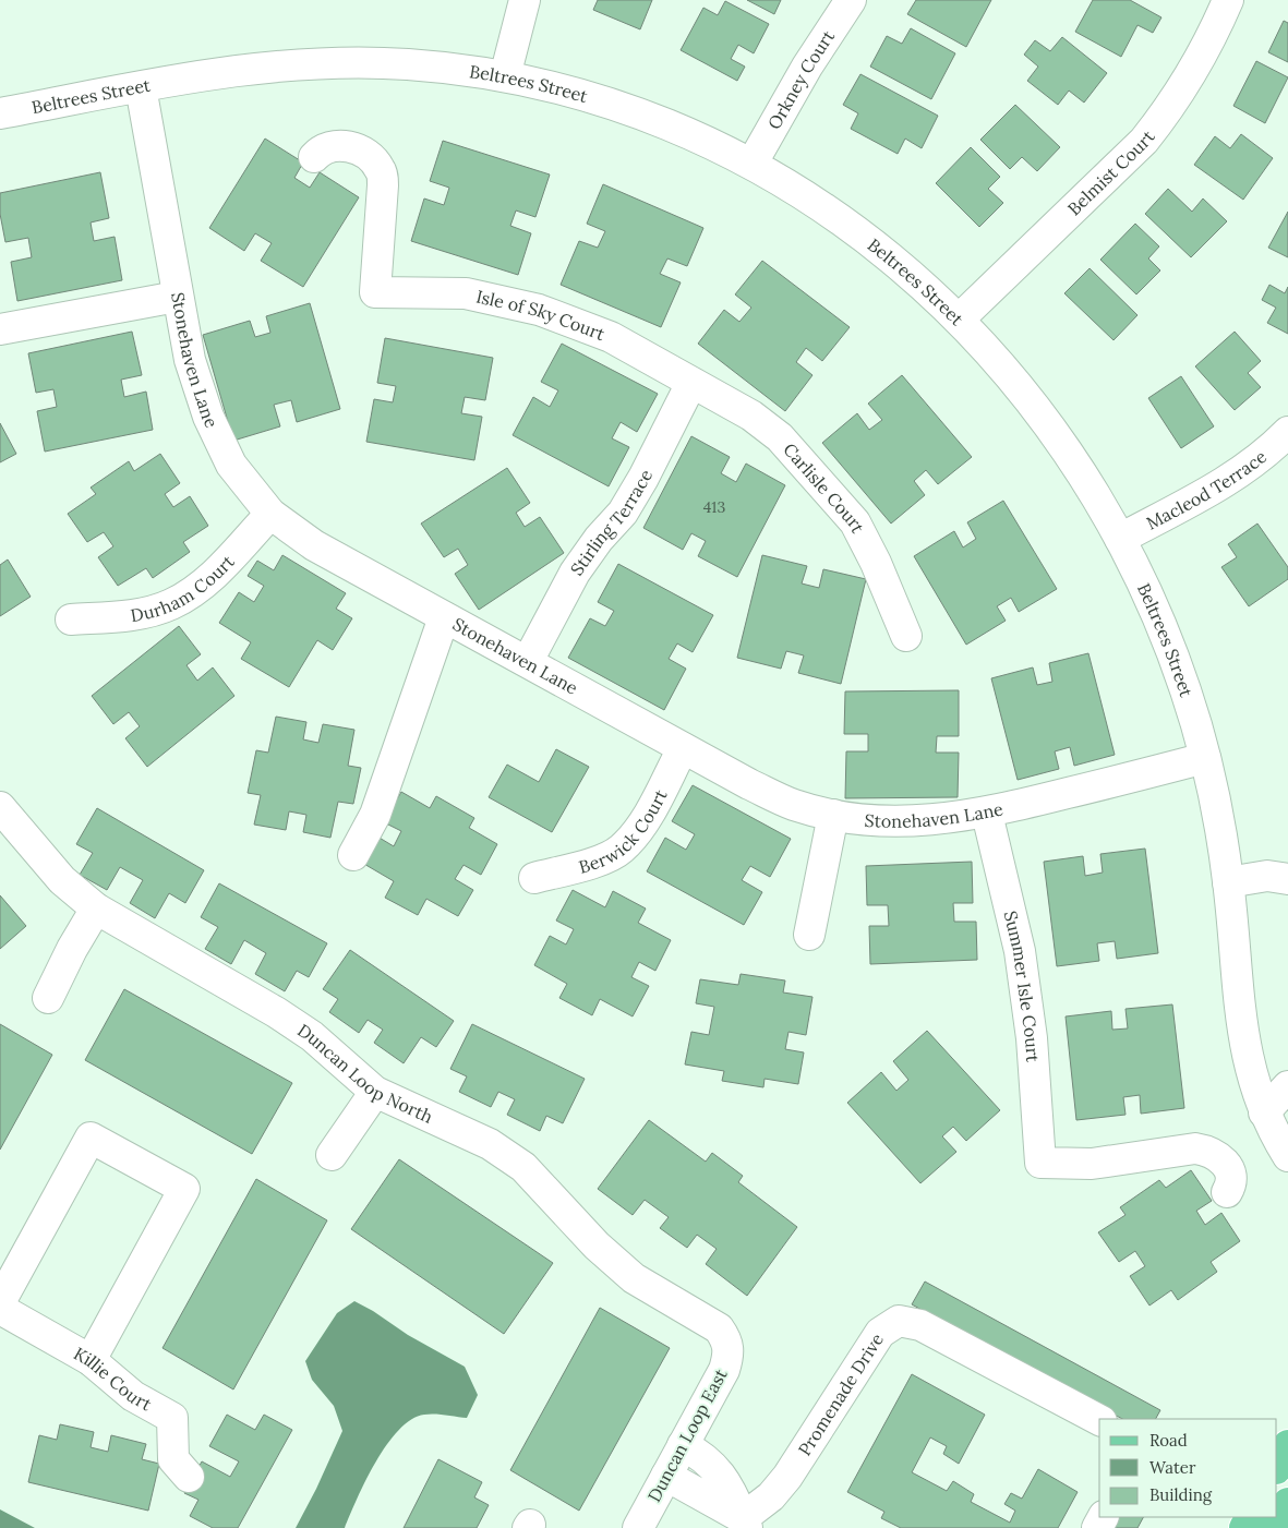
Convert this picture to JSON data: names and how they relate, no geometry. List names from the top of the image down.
{
  "streets": {
    "street": [
      "Orkney Court",
      "Beltrees Street",
      "Belmist Court",
      "Isle of Sky Court",
      "Stonehaven Lane",
      "Macleod Terrace",
      "Carlisle Court",
      "Stirling Terrace",
      "Durham Court",
      "Berwick Court",
      "Summer Isle Court",
      "Duncan Loop North",
      "Killie Court",
      "Promenade Drive",
      "Duncan Loop East"
    ]
  },
  "crossings": [
    ["Orkney Court", "Beltrees Street"],
    ["Beltrees Street", "Belmist Court"],
    ["Beltrees Street", "Stonehaven Lane"],
    ["Beltrees Street", "Macleod Terrace"],
    ["Isle of Sky Court", "Carlisle Court"],
    ["Isle of Sky Court", "Stirling Terrace"],
    ["Stonehaven Lane", "Stirling Terrace"],
    ["Stonehaven Lane", "Durham Court"],
    ["Stonehaven Lane", "Berwick Court"],
    ["Stonehaven Lane", "Summer Isle Court"],
    ["Carlisle Court", "Stirling Terrace"],
    ["Duncan Loop North", "Duncan Loop East"]
  ],
  "house_numbers": ["413"],
  "legend": ["Road", "Water", "Building"]
}
